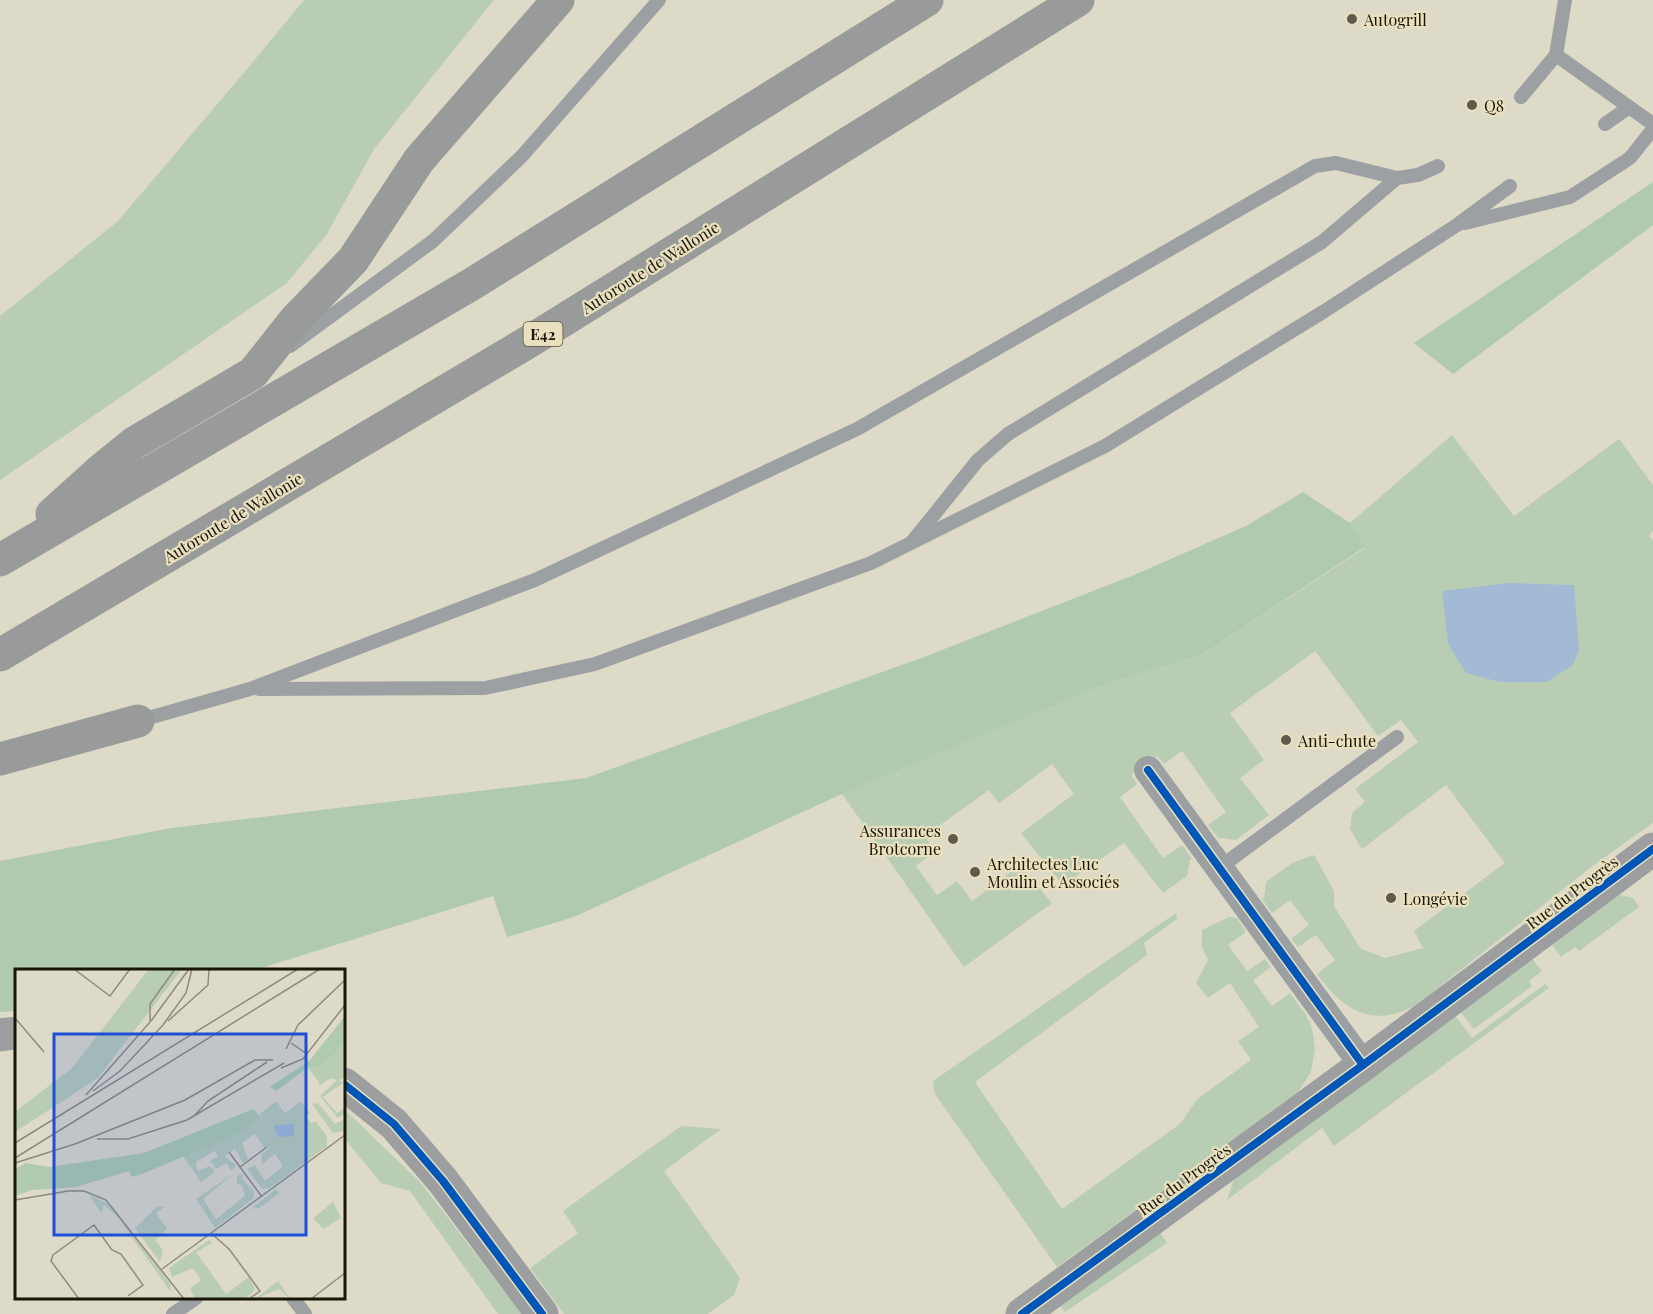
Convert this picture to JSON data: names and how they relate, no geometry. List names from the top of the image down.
{
  "streets": {
    "highway": ["Autoroute de Wallonie", "E42"],
    "street": ["Rue du Progrès"]
  },
  "places": [
    "Autogrill",
    "Q8",
    "Anti-chute",
    "Assurances Brotcorne",
    "Architectes Luc Moulin et Associés",
    "Longévie"
  ]
}
